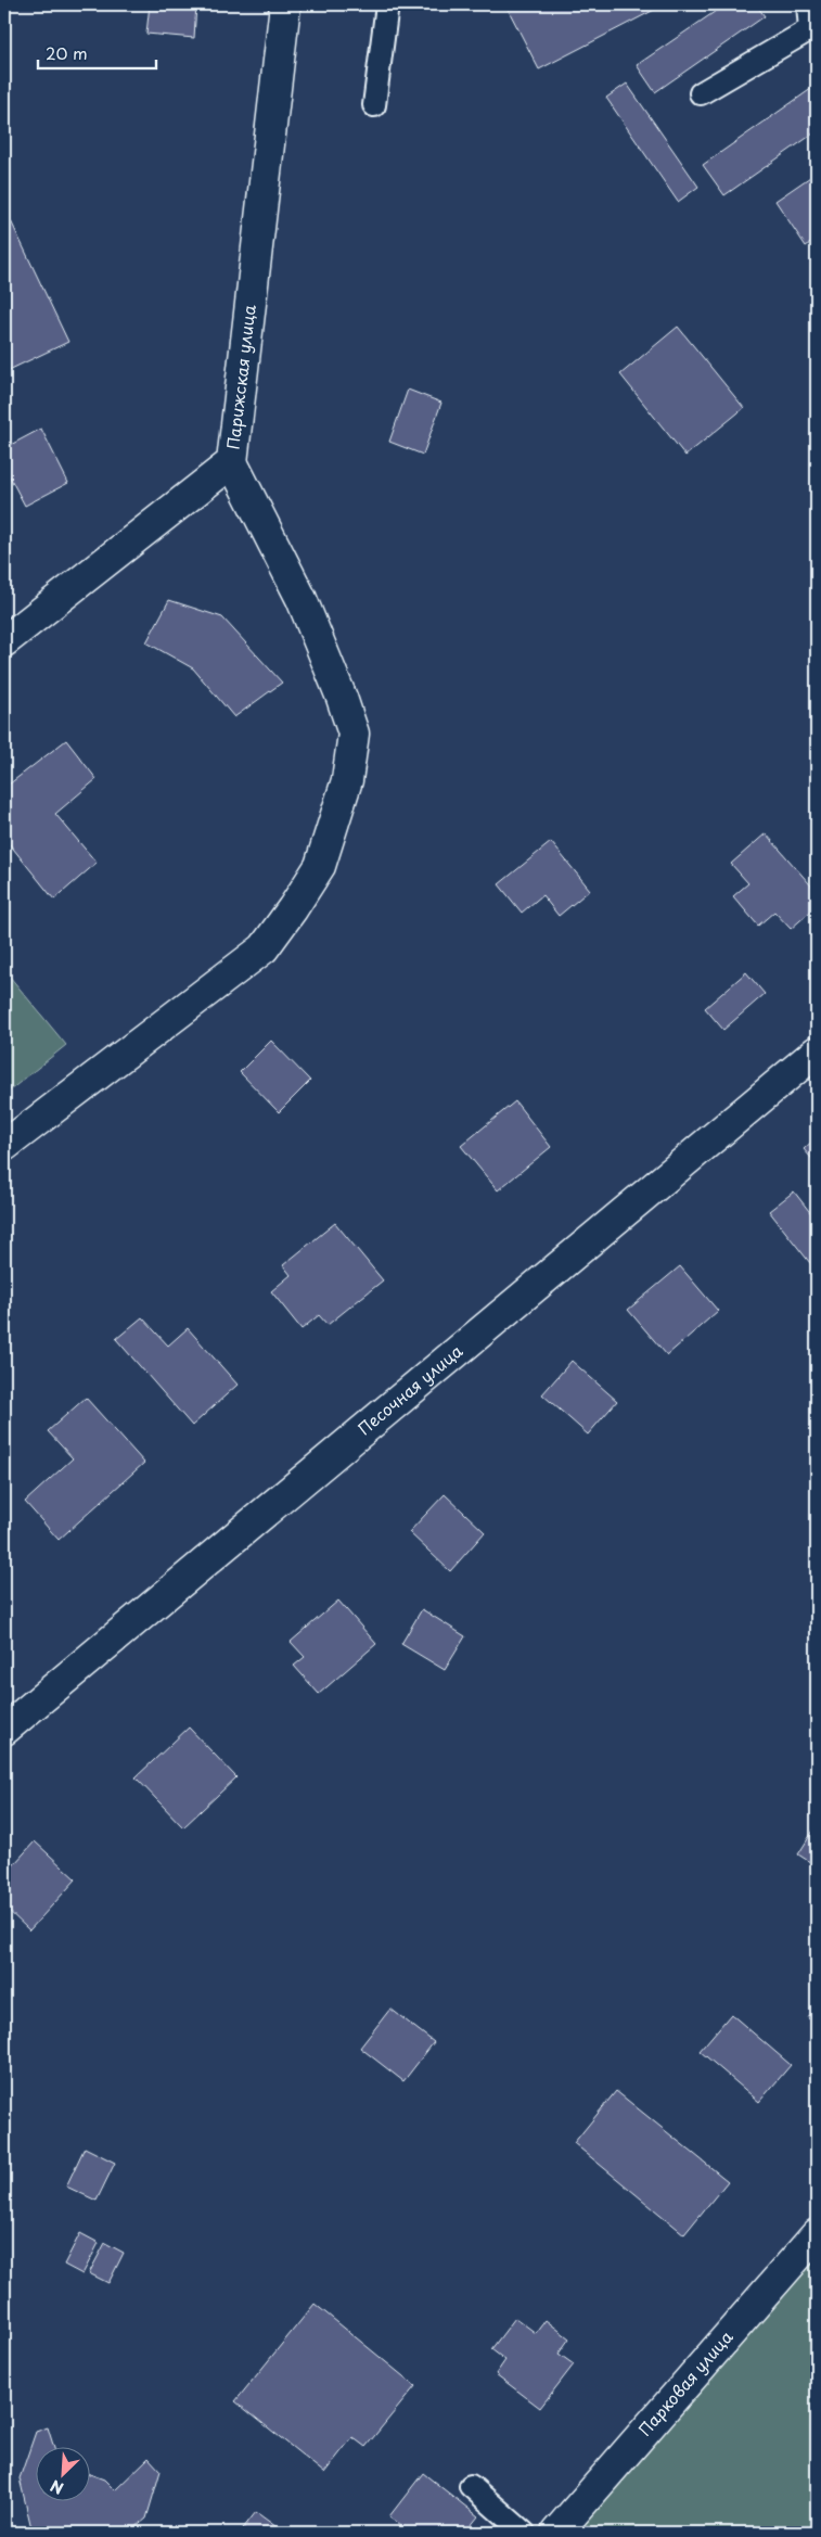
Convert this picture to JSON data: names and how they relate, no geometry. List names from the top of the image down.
{
  "streets": {
    "street": ["Парижская улица", "Песочная улица", "Парковая улица"]
  },
  "scale_bar": "20 m",
  "north": "bottom left"
}
